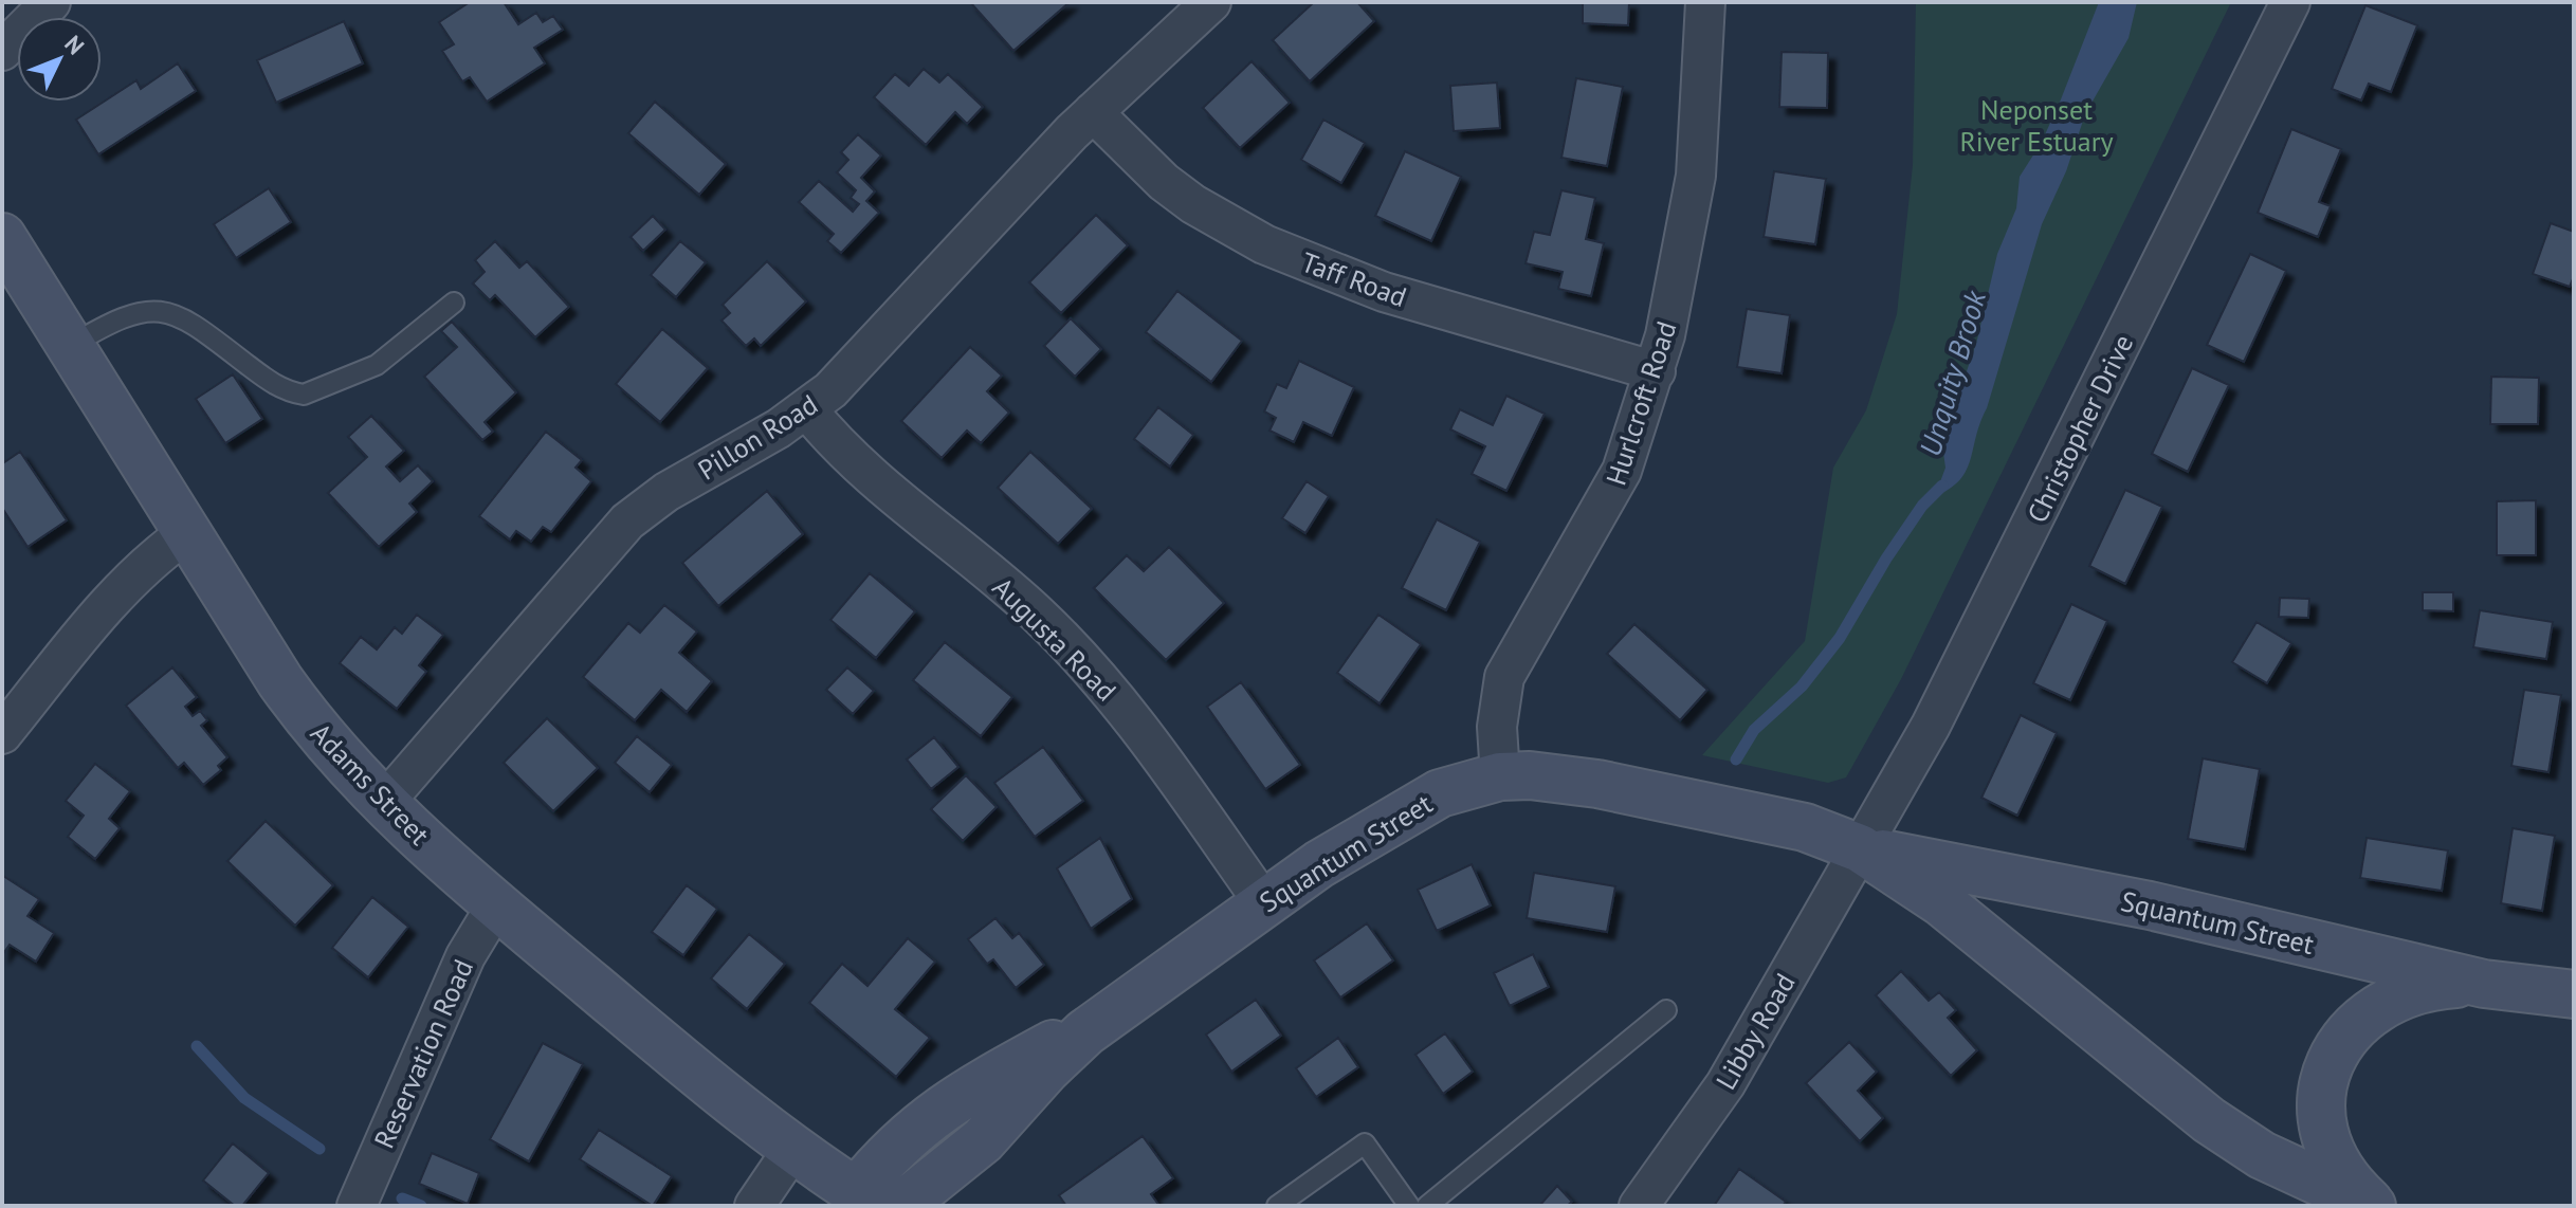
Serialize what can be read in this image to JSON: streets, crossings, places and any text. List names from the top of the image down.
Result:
{
  "streets": {
    "main road": ["Adams Street", "Squantum Street"],
    "street": [
      "Taff Road",
      "Hurlcroft Road",
      "Christopher Drive",
      "Pillon Road",
      "Augusta Road",
      "Libby Road",
      "Reservation Road"
    ]
  },
  "crossings": [
    ["Taff Road", "Hurlcroft Road"],
    ["Taff Road", "Pillon Road"],
    ["Hurlcroft Road", "Squantum Street"],
    ["Christopher Drive", "Squantum Street"],
    ["Christopher Drive", "Libby Road"],
    ["Pillon Road", "Augusta Road"],
    ["Pillon Road", "Adams Street"],
    ["Augusta Road", "Squantum Street"],
    ["Adams Street", "Squantum Street"],
    ["Adams Street", "Reservation Road"],
    ["Squantum Street", "Libby Road"]
  ],
  "water": ["Unquity Brook"],
  "parks": ["Neponset River Estuary"],
  "north": "top right"
}
